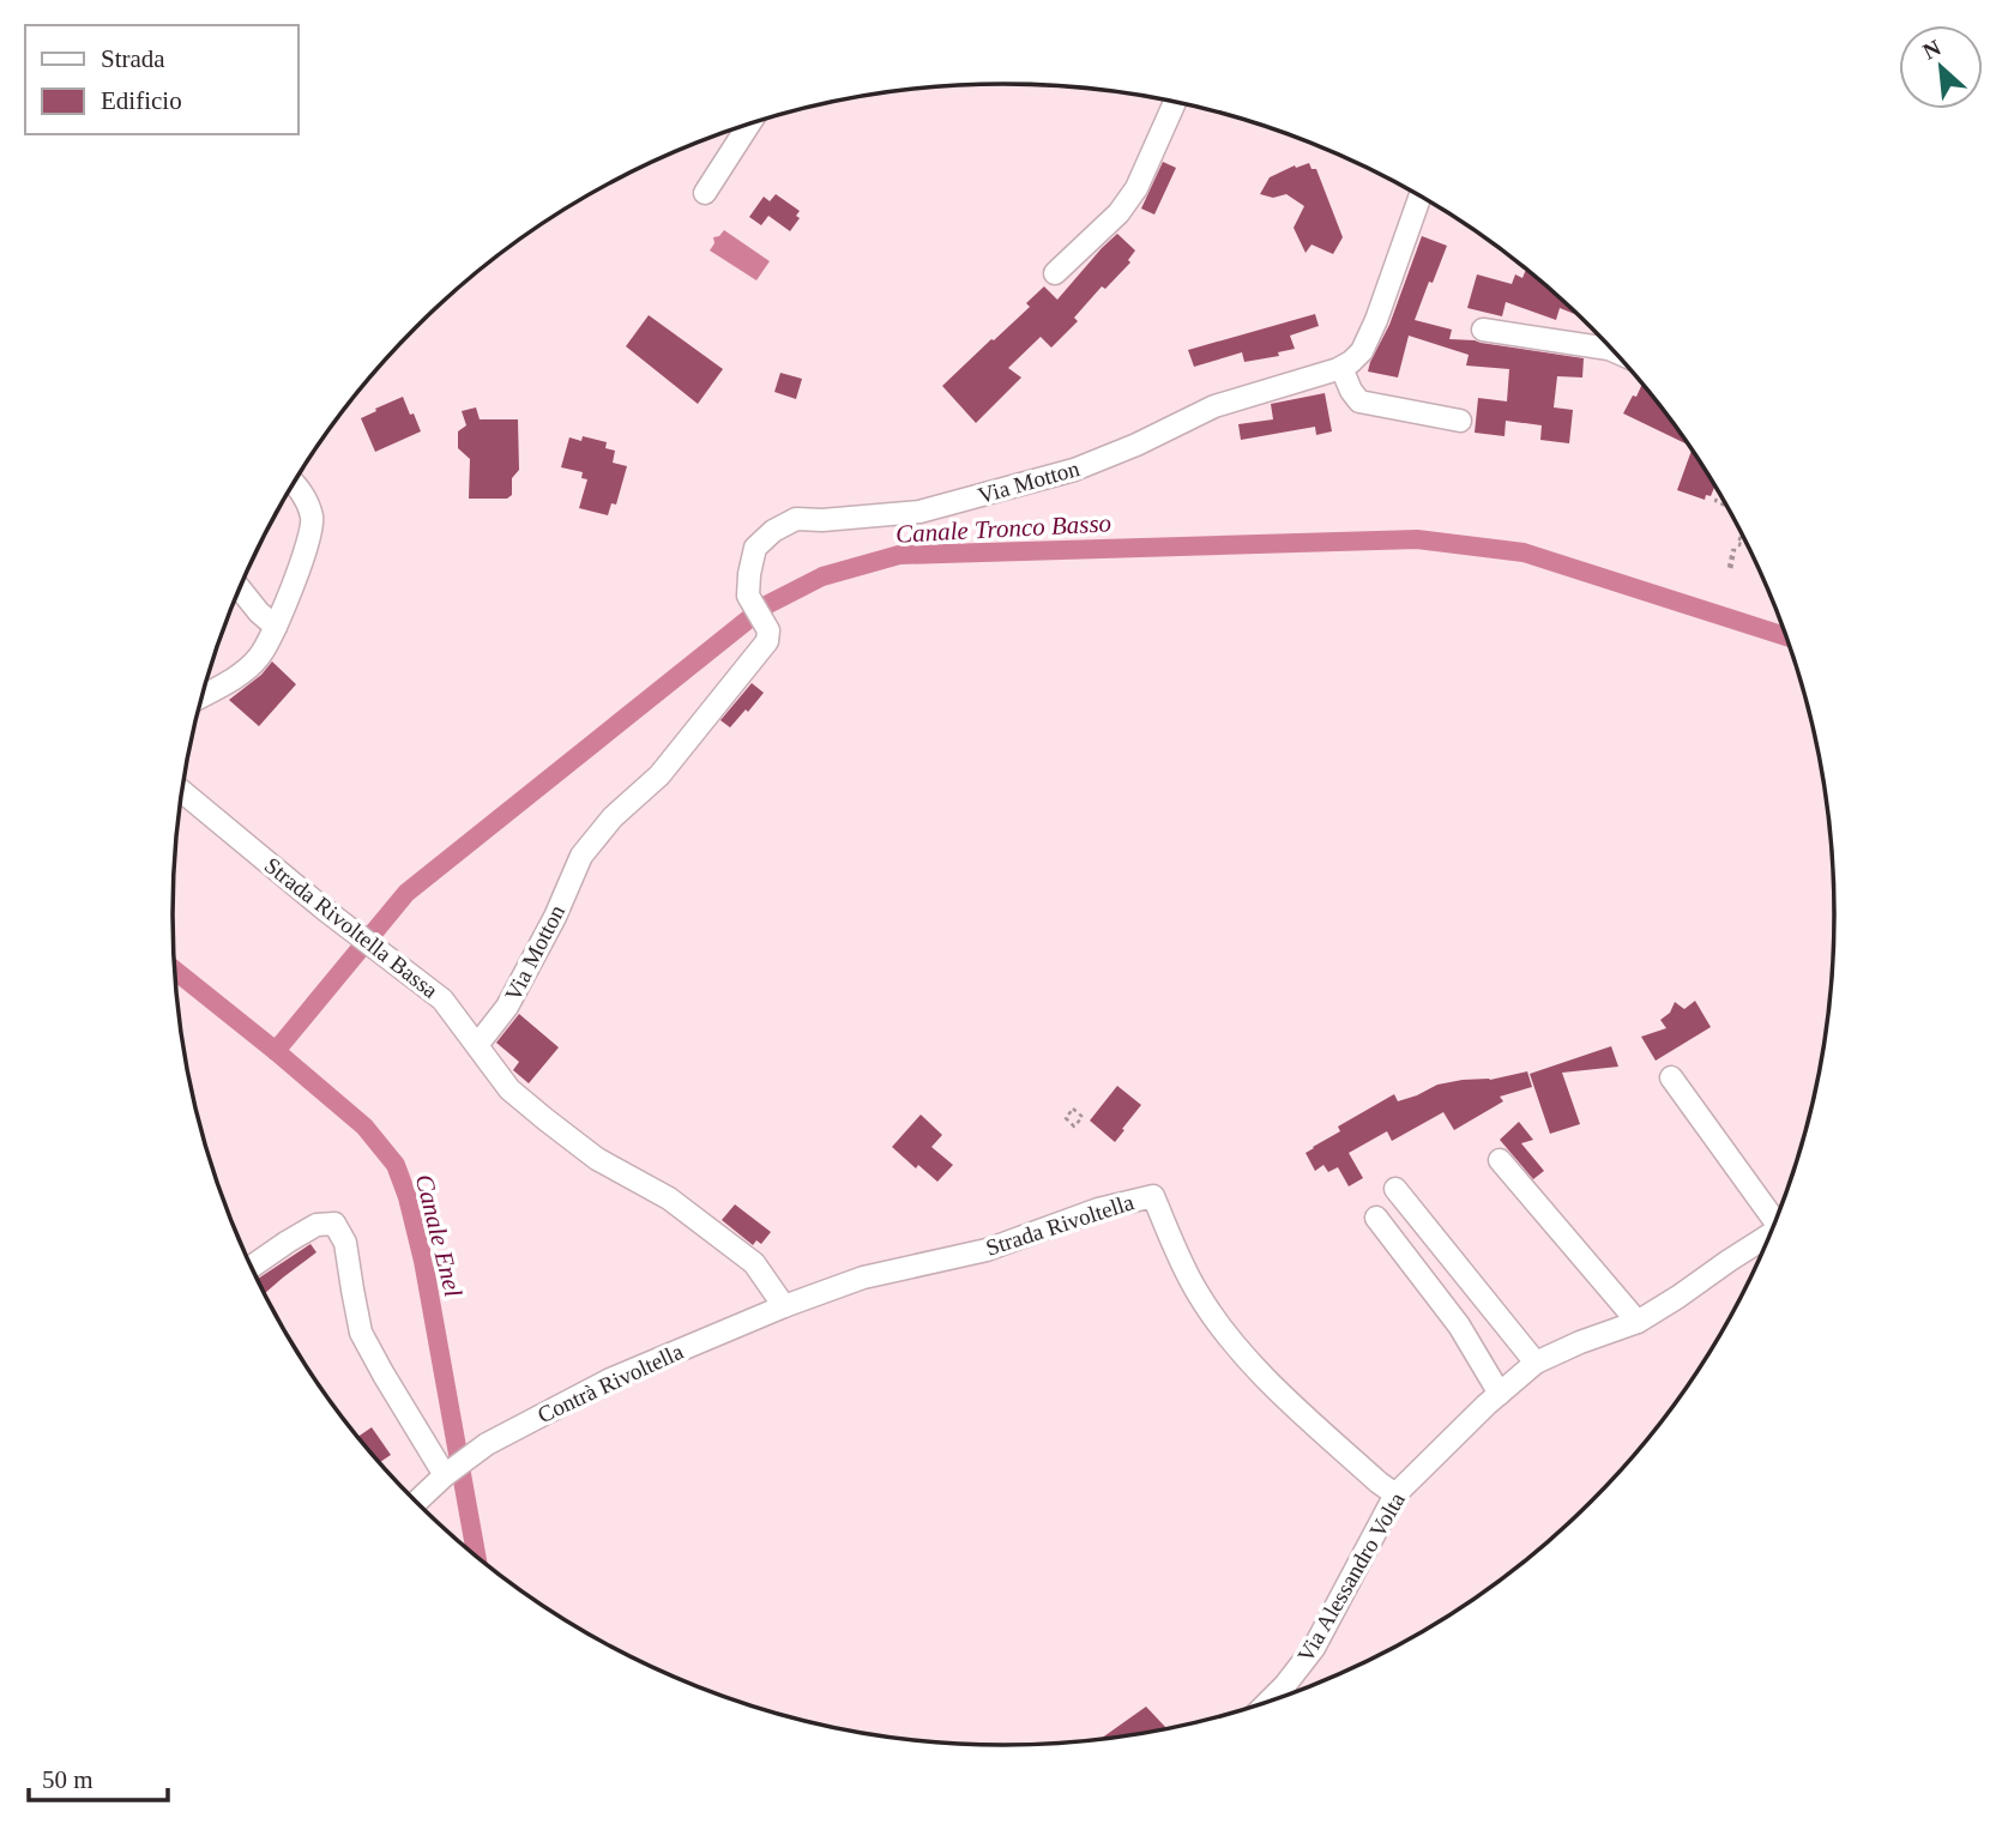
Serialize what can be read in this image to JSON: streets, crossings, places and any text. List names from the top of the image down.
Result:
{
  "streets": {
    "street": [
      "Via Motton",
      "Strada Rivoltella Bassa",
      "Strada Rivoltella",
      "Contrà Rivoltella",
      "Via Alessandro Volta"
    ]
  },
  "crossings": [
    ["Via Motton", "Strada Rivoltella Bassa"],
    ["Strada Rivoltella Bassa", "Strada Rivoltella"],
    ["Strada Rivoltella Bassa", "Contrà Rivoltella"],
    ["Strada Rivoltella", "Contrà Rivoltella"],
    ["Strada Rivoltella", "Via Alessandro Volta"]
  ],
  "water": ["Canale Tronco Basso", "Canale Enel"],
  "legend": ["Strada", "Edificio"],
  "scale_bar": "50 m",
  "north": "top left"
}
